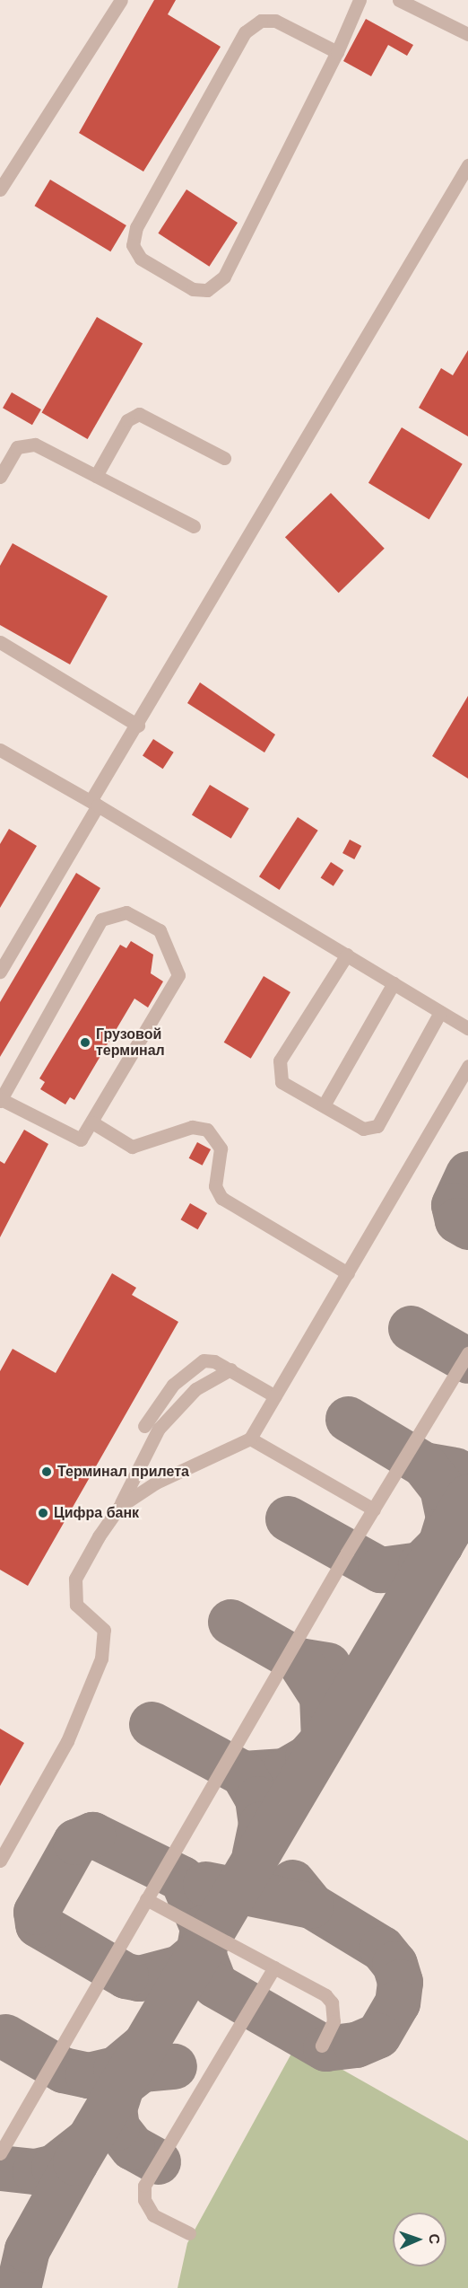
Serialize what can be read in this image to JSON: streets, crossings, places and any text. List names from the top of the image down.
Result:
{
  "places": ["Грузовой терминал", "Терминал прилета", "Цифра банк"],
  "north": "right"
}
